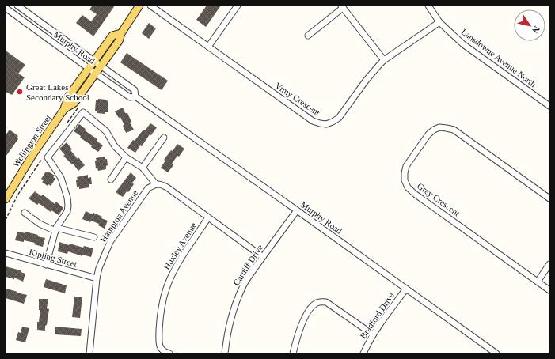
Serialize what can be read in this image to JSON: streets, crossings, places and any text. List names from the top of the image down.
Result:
{
  "streets": {
    "main road": ["Wellington Street"],
    "street": [
      "Murphy Road",
      "Lansdowne Avenue North",
      "Vimy Crescent",
      "Grey Crescent",
      "Hampton Avenue",
      "Huxley Avenue",
      "Kipling Street",
      "Cardiff Drive",
      "Bradford Drive"
    ]
  },
  "crossings": [
    ["Murphy Road", "Wellington Street"],
    ["Murphy Road", "Cardiff Drive"],
    ["Murphy Road", "Bradford Drive"],
    ["Lansdowne Avenue North", "Vimy Crescent"],
    ["Hampton Avenue", "Kipling Street"]
  ],
  "places": ["Great Lakes Secondary School"],
  "north": "bottom right"
}
